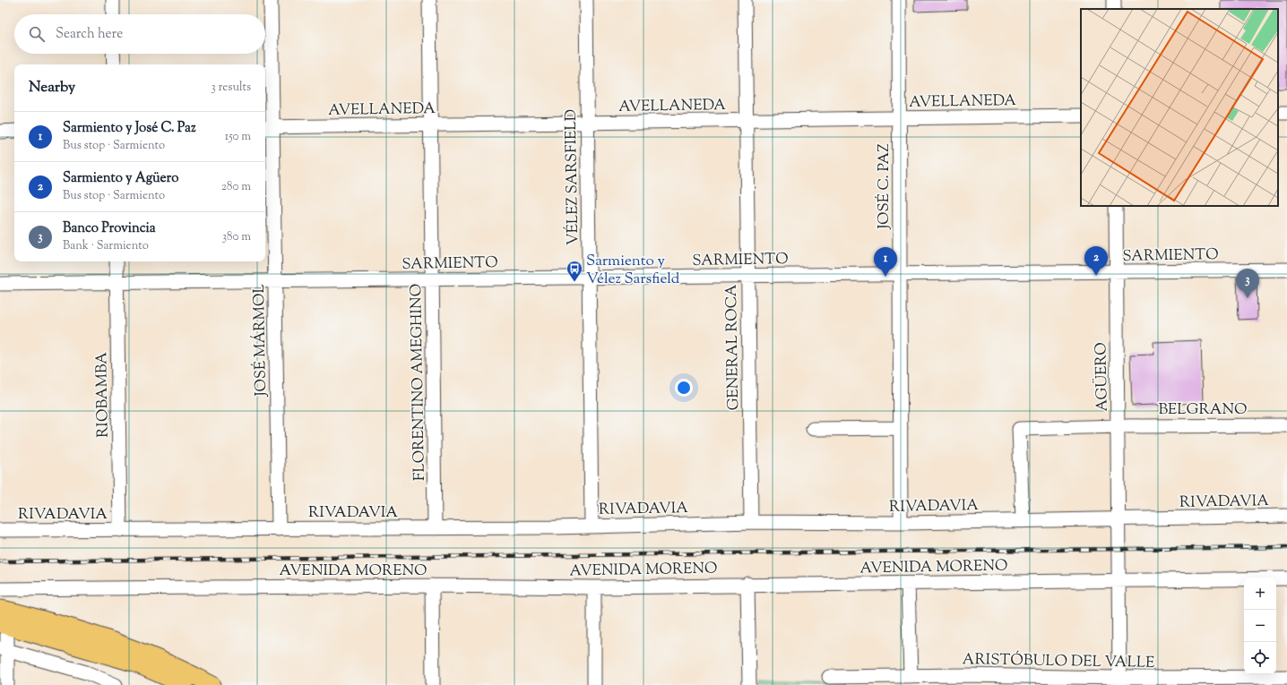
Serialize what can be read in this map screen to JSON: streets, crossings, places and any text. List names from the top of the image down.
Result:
{
  "streets": {
    "street": [
      "AVELLANEDA",
      "VÉLEZ SARSFIELD",
      "JOSÉ C. PAZ",
      "SARMIENTO",
      "JOSÉ MÁRMOL",
      "GENERAL ROCA",
      "AGÜERO",
      "FLORENTINO AMEGHINO",
      "RIOBAMBA",
      "BELGRANO",
      "RIVADAVIA",
      "AVENIDA MORENO",
      "ARISTÓBULO DEL VALLE"
    ]
  },
  "crossings": [
    ["AVELLANEDA", "VÉLEZ SARSFIELD"],
    ["AVELLANEDA", "JOSÉ C. PAZ"],
    ["AVELLANEDA", "JOSÉ MÁRMOL"],
    ["AVELLANEDA", "GENERAL ROCA"],
    ["AVELLANEDA", "FLORENTINO AMEGHINO"],
    ["VÉLEZ SARSFIELD", "SARMIENTO"],
    ["VÉLEZ SARSFIELD", "RIVADAVIA"],
    ["JOSÉ C. PAZ", "SARMIENTO"],
    ["JOSÉ C. PAZ", "RIVADAVIA"],
    ["SARMIENTO", "JOSÉ MÁRMOL"],
    ["SARMIENTO", "GENERAL ROCA"],
    ["SARMIENTO", "AGÜERO"],
    ["SARMIENTO", "FLORENTINO AMEGHINO"],
    ["SARMIENTO", "RIOBAMBA"],
    ["JOSÉ MÁRMOL", "RIVADAVIA"],
    ["GENERAL ROCA", "RIVADAVIA"],
    ["AGÜERO", "BELGRANO"],
    ["AGÜERO", "RIVADAVIA"],
    ["AGÜERO", "AVENIDA MORENO"],
    ["AGÜERO", "ARISTÓBULO DEL VALLE"],
    ["FLORENTINO AMEGHINO", "RIVADAVIA"],
    ["RIOBAMBA", "RIVADAVIA"],
    ["BELGRANO", "RIVADAVIA"]
  ],
  "places": {
    "bus stop": ["Sarmiento y Vélez Sarsfield"]
  },
  "page": {
    "search": "Search here",
    "heading": ["Nearby", "3 results"],
    "list": [
      {
        "mark": "1",
        "name": "Sarmiento y José C. Paz",
        "note": "Bus stop · Sarmiento",
        "value": "150 m"
      },
      {
        "mark": "2",
        "name": "Sarmiento y Agüero",
        "note": "Bus stop · Sarmiento",
        "value": "280 m"
      },
      {
        "mark": "3",
        "name": "Banco Provincia",
        "note": "Bank · Sarmiento",
        "value": "380 m"
      }
    ],
    "pins": ["2", "1", "3"],
    "map_buttons": ["+", "−"]
  }
}
